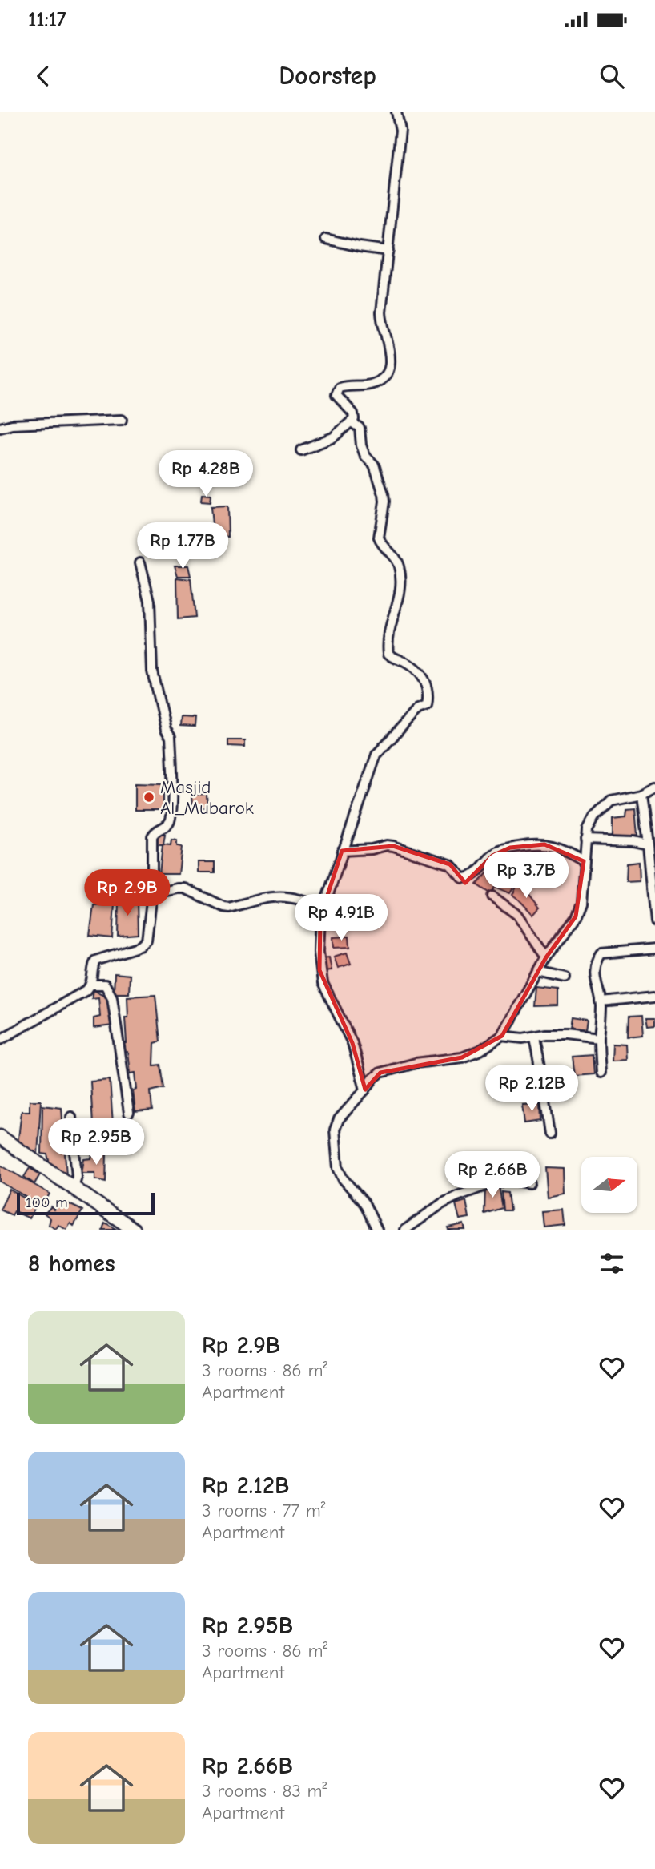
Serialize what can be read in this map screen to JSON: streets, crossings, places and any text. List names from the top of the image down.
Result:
{
  "places": ["Masjid Al_Mubarok"],
  "scale_bar": "100 m",
  "north": "right",
  "page": {
    "status": "11:17",
    "header": "Doorstep",
    "price": [
      "Rp 4.28B",
      "Rp 1.77B",
      "Rp 3.7B",
      "Rp 2.9B",
      "Rp 4.91B",
      "Rp 2.12B",
      "Rp 2.95B",
      "Rp 2.66B"
    ],
    "scale": "100 m",
    "heading": "8 homes",
    "list": [
      {
        "name": "Rp 2.9B",
        "note": "3 rooms · 86 m² · Apartment"
      },
      {
        "name": "Rp 2.12B",
        "note": "3 rooms · 77 m² · Apartment"
      },
      {
        "name": "Rp 2.95B",
        "note": "3 rooms · 86 m² · Apartment"
      },
      {
        "name": "Rp 2.66B",
        "note": "3 rooms · 83 m² · Apartment"
      }
    ]
  }
}
